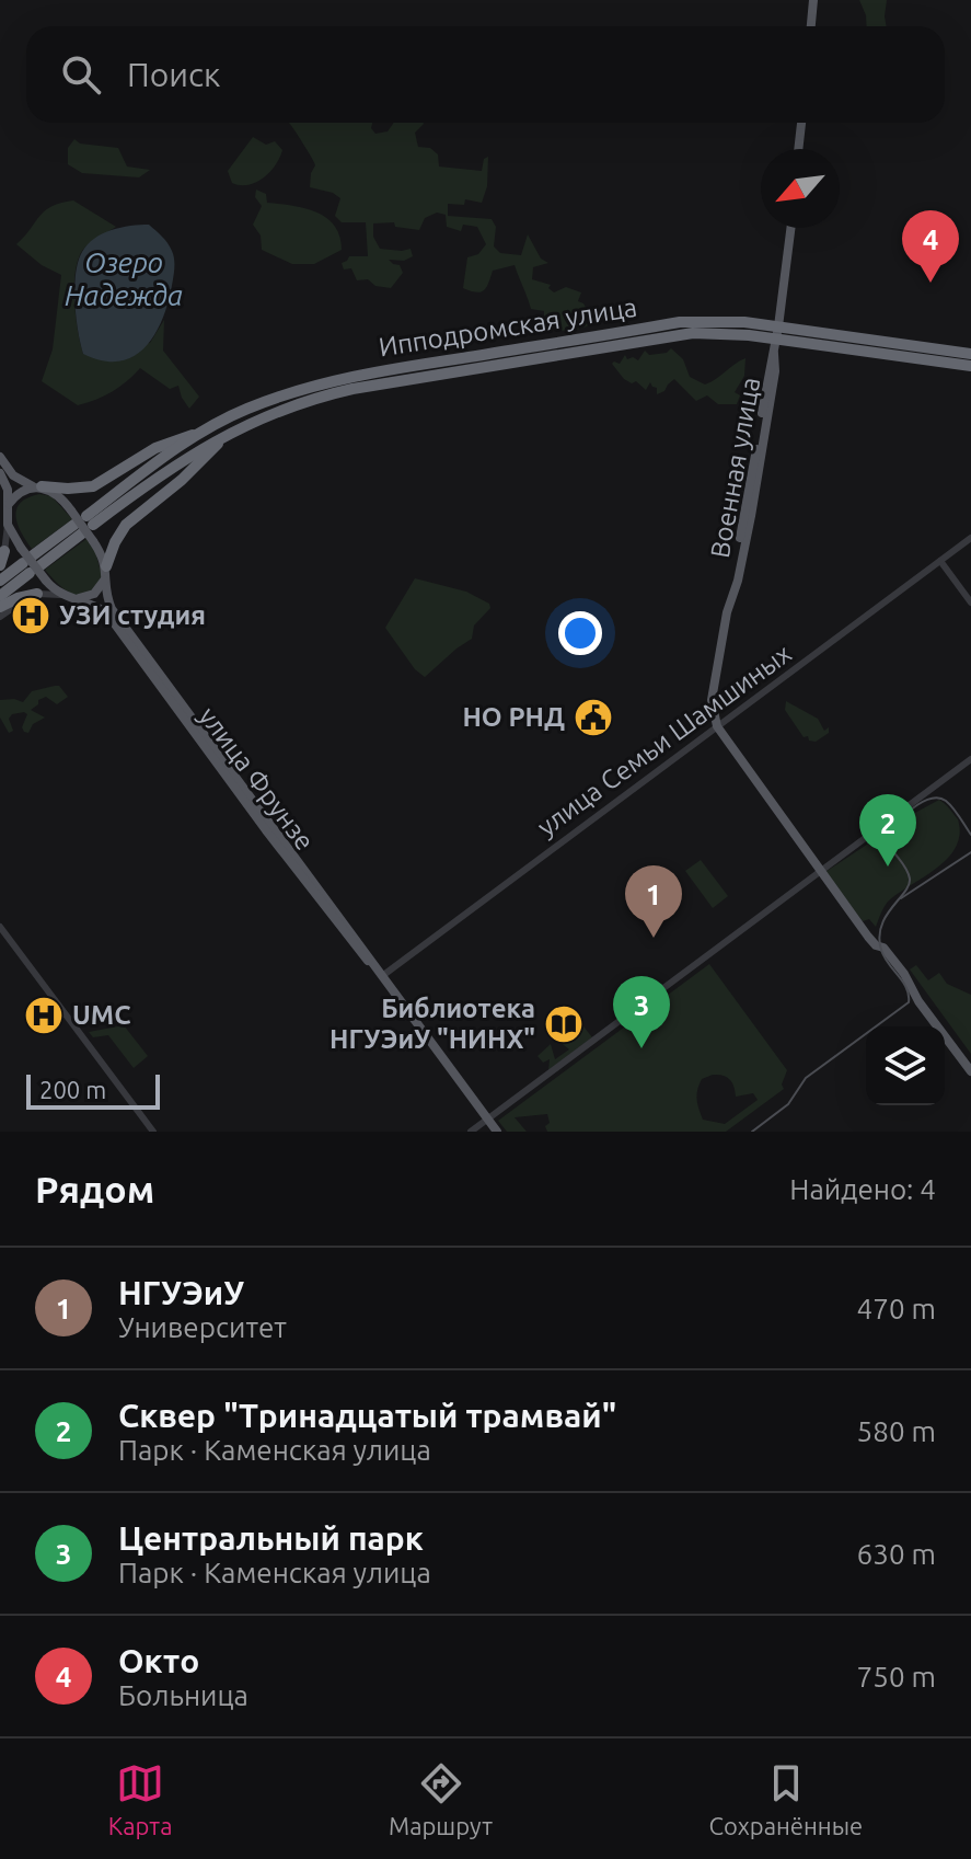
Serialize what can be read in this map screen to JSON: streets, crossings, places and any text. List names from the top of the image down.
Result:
{
  "streets": {
    "highway": ["Ипподромская улица"],
    "main road": ["Военная улица", "улица Фрунзе"],
    "street": ["улица Семьи Шамшиных"]
  },
  "crossings": [
    ["Ипподромская улица", "Военная улица"],
    ["Военная улица", "улица Семьи Шамшиных"],
    ["улица Семьи Шамшиных", "улица Фрунзе"]
  ],
  "water": ["Озеро Надежда"],
  "places": {
    "hospital": ["УЗИ студия", "UMC"],
    "public building": ["НО РНД"],
    "library": ["Библиотека НГУЭиУ \"НИНХ\""]
  },
  "scale_bar": "200 m",
  "north": "bottom left",
  "page": {
    "search": "Поиск",
    "pins": [
      "4",
      "2",
      "1",
      "3"
    ],
    "scale": "200 m",
    "heading": ["Рядом", "Найдено: 4"],
    "list": [
      {
        "mark": "1",
        "name": "НГУЭиУ",
        "note": "Университет",
        "value": "470 m"
      },
      {
        "mark": "2",
        "name": "Сквер \"Тринадцатый трамвай\"",
        "note": "Парк · Каменская улица",
        "value": "580 m"
      },
      {
        "mark": "3",
        "name": "Центральный парк",
        "note": "Парк · Каменская улица",
        "value": "630 m"
      },
      {
        "mark": "4",
        "name": "Окто",
        "note": "Больница",
        "value": "750 m"
      }
    ],
    "nav": ["Карта", "Маршрут", "Сохранённые"]
  }
}
